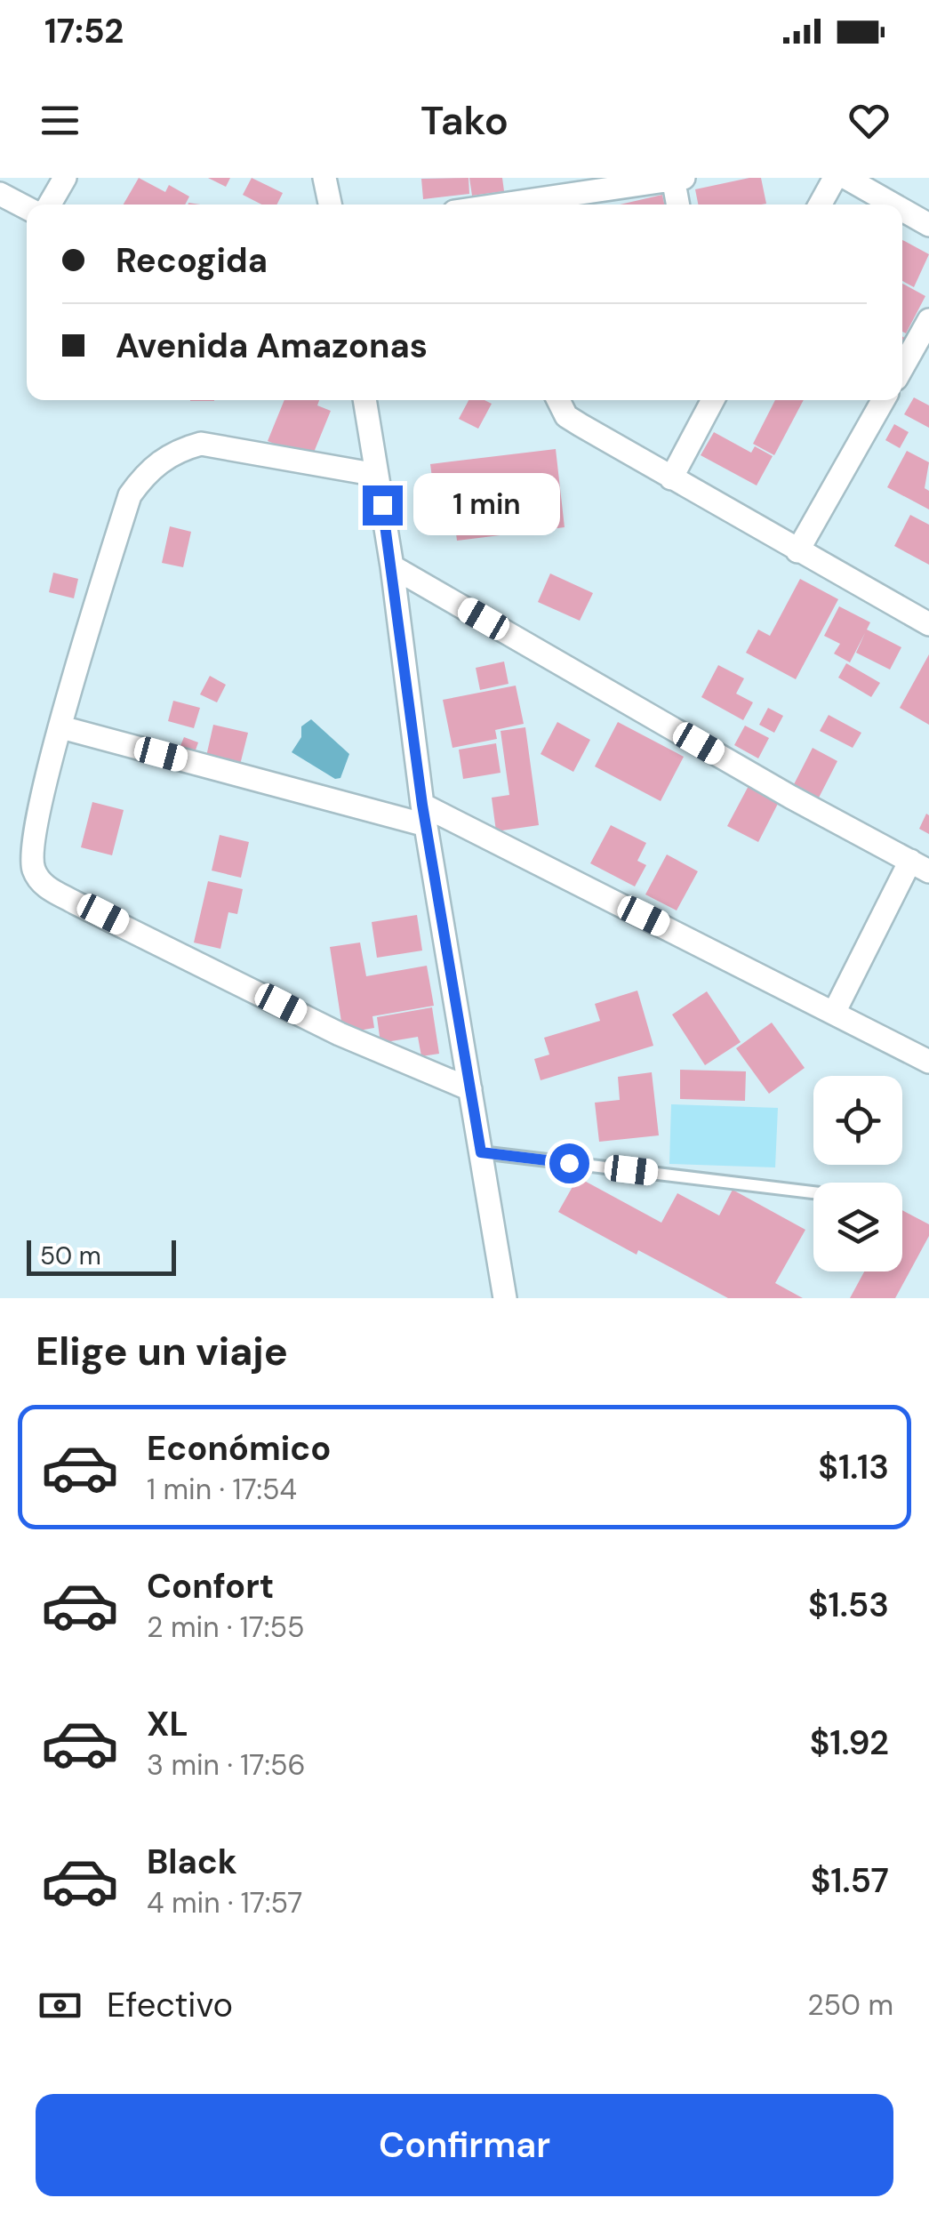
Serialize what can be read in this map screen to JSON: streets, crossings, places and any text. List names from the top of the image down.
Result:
{
  "scale_bar": "50 m",
  "page": {
    "status": "17:52",
    "header": "Tako",
    "banner": ["Recogida", "Avenida Amazonas"],
    "bubble": "1 min",
    "scale": "50 m",
    "heading": "Elige un viaje",
    "list": [
      {
        "name": "Económico",
        "note": "1 min · 17:54",
        "value": "$1.13"
      },
      {
        "name": "Confort",
        "note": "2 min · 17:55",
        "value": "$1.53"
      },
      {
        "name": "XL",
        "note": "3 min · 17:56",
        "value": "$1.92"
      },
      {
        "name": "Black",
        "note": "4 min · 17:57",
        "value": "$1.57"
      }
    ],
    "pay": ["Efectivo", "250 m"],
    "buttons": "Confirmar"
  }
}
